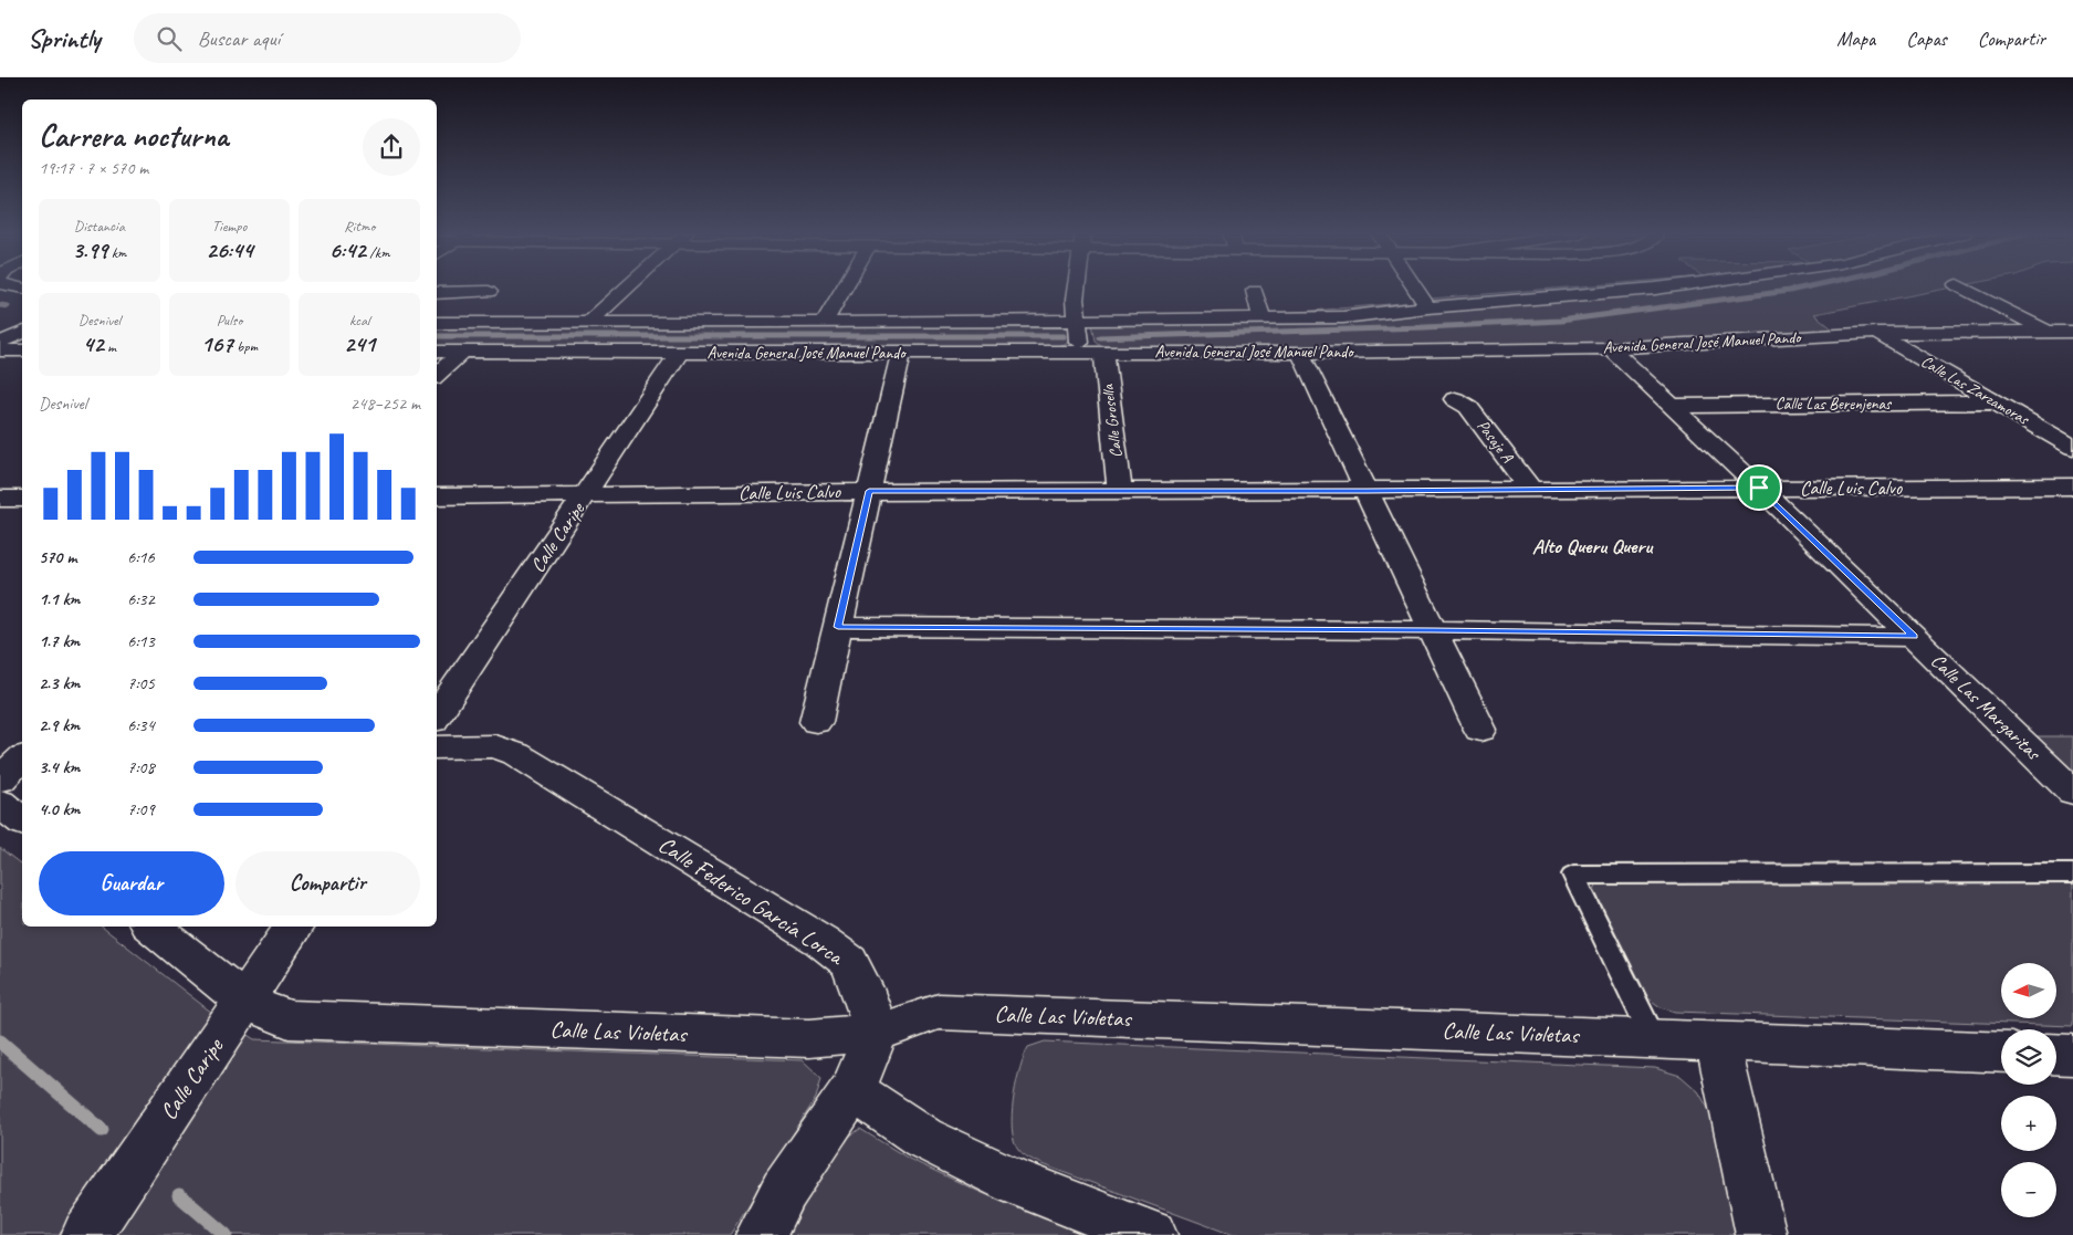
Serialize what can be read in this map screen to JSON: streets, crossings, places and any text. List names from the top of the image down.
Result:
{
  "streets": {
    "street": [
      "Avenida General José Manuel Pando",
      "Calle Las Zarzamoras",
      "Calle Las Berenjenas",
      "Calle Grosella",
      "Pasaje A",
      "Calle Luis Calvo",
      "Calle Caripe",
      "Calle Las Margaritas",
      "Calle Federico García Lorca",
      "Calle Las Violetas"
    ]
  },
  "crossings": [
    ["Avenida General José Manuel Pando", "Calle Las Zarzamoras"],
    ["Avenida General José Manuel Pando", "Calle Grosella"],
    ["Avenida General José Manuel Pando", "Calle Caripe"],
    ["Avenida General José Manuel Pando", "Calle Las Margaritas"],
    ["Calle Las Zarzamoras", "Calle Las Berenjenas"],
    ["Calle Las Berenjenas", "Calle Las Margaritas"],
    ["Calle Grosella", "Calle Luis Calvo"],
    ["Pasaje A", "Calle Luis Calvo"],
    ["Calle Luis Calvo", "Calle Caripe"],
    ["Calle Luis Calvo", "Calle Las Margaritas"],
    ["Calle Caripe", "Calle Las Violetas"],
    ["Calle Federico García Lorca", "Calle Las Violetas"]
  ],
  "districts": ["Alto Queru Queru"],
  "north": "left",
  "page": {
    "header": "Sprintly",
    "search": "Buscar aquí",
    "nav": ["Mapa", "Capas", "Compartir"],
    "heading": ["Carrera nocturna", "19:17 · 7 × 570 m"],
    "stats": [
      ["Distancia", "3.99 km"],
      ["Tiempo", "26:44"],
      ["Ritmo", "6:42 /km"],
      ["Desnivel", "42 m"],
      ["Pulso", "167 bpm"],
      ["kcal", "241"]
    ],
    "chart": ["Desnivel", "248–252 m"],
    "list": [
      {
        "name": "570 m",
        "note": "6:16"
      },
      {
        "name": "1.1 km",
        "note": "6:32"
      },
      {
        "name": "1.7 km",
        "note": "6:13"
      },
      {
        "name": "2.3 km",
        "note": "7:05"
      },
      {
        "name": "2.9 km",
        "note": "6:34"
      },
      {
        "name": "3.4 km",
        "note": "7:08"
      },
      {
        "name": "4.0 km",
        "note": "7:09"
      }
    ],
    "buttons": ["Guardar", "Compartir"],
    "map_buttons": ["+", "−"]
  }
}
